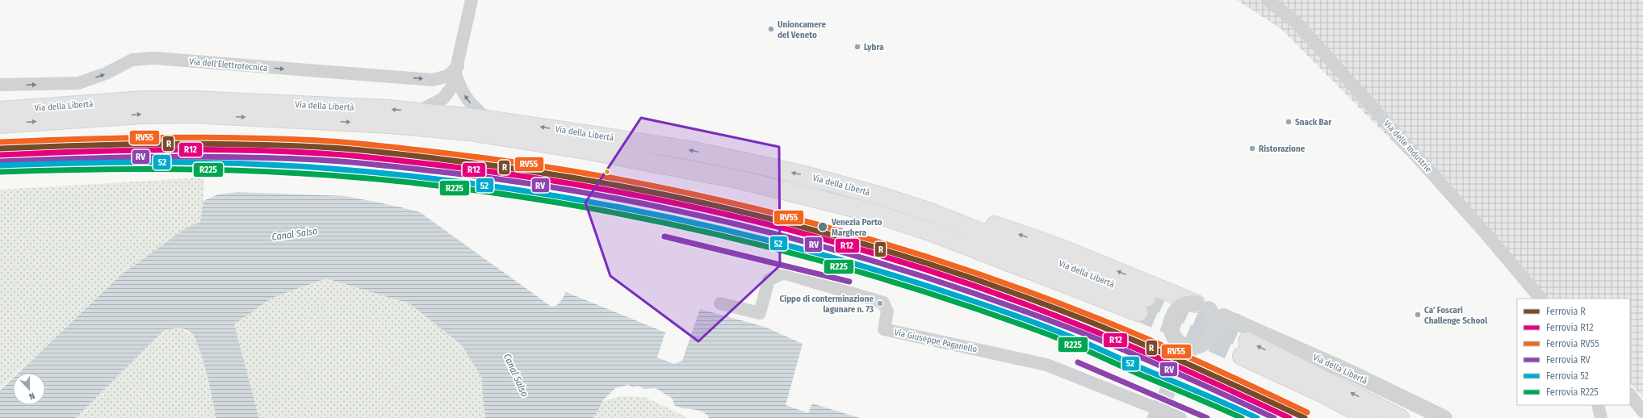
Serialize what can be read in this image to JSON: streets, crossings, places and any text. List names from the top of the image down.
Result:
{
  "streets": {
    "highway": ["Via della Libertà"],
    "street": ["Via dell'Elettrotecnica", "Via delle Industrie", "Via Giuseppe Paganello"]
  },
  "one_way": ["Via dell'Elettrotecnica"],
  "water": ["Canal Salso"],
  "places": [
    "Unioncamere del Veneto",
    "Lybra",
    "Snack Bar",
    "Ristorazione",
    "Venezia Porto Marghera",
    "Cippo di conterminazione lagunare n. 73",
    "Ca' Foscari Challenge School"
  ],
  "lines": [
    "rail line RV55",
    "rail line R",
    "rail line R12",
    "rail line RV",
    "rail line 52",
    "rail line R225"
  ],
  "legend": [
    "Ferrovia R",
    "Ferrovia R12",
    "Ferrovia RV55",
    "Ferrovia RV",
    "Ferrovia 52",
    "Ferrovia R225"
  ],
  "north": "bottom"
}
